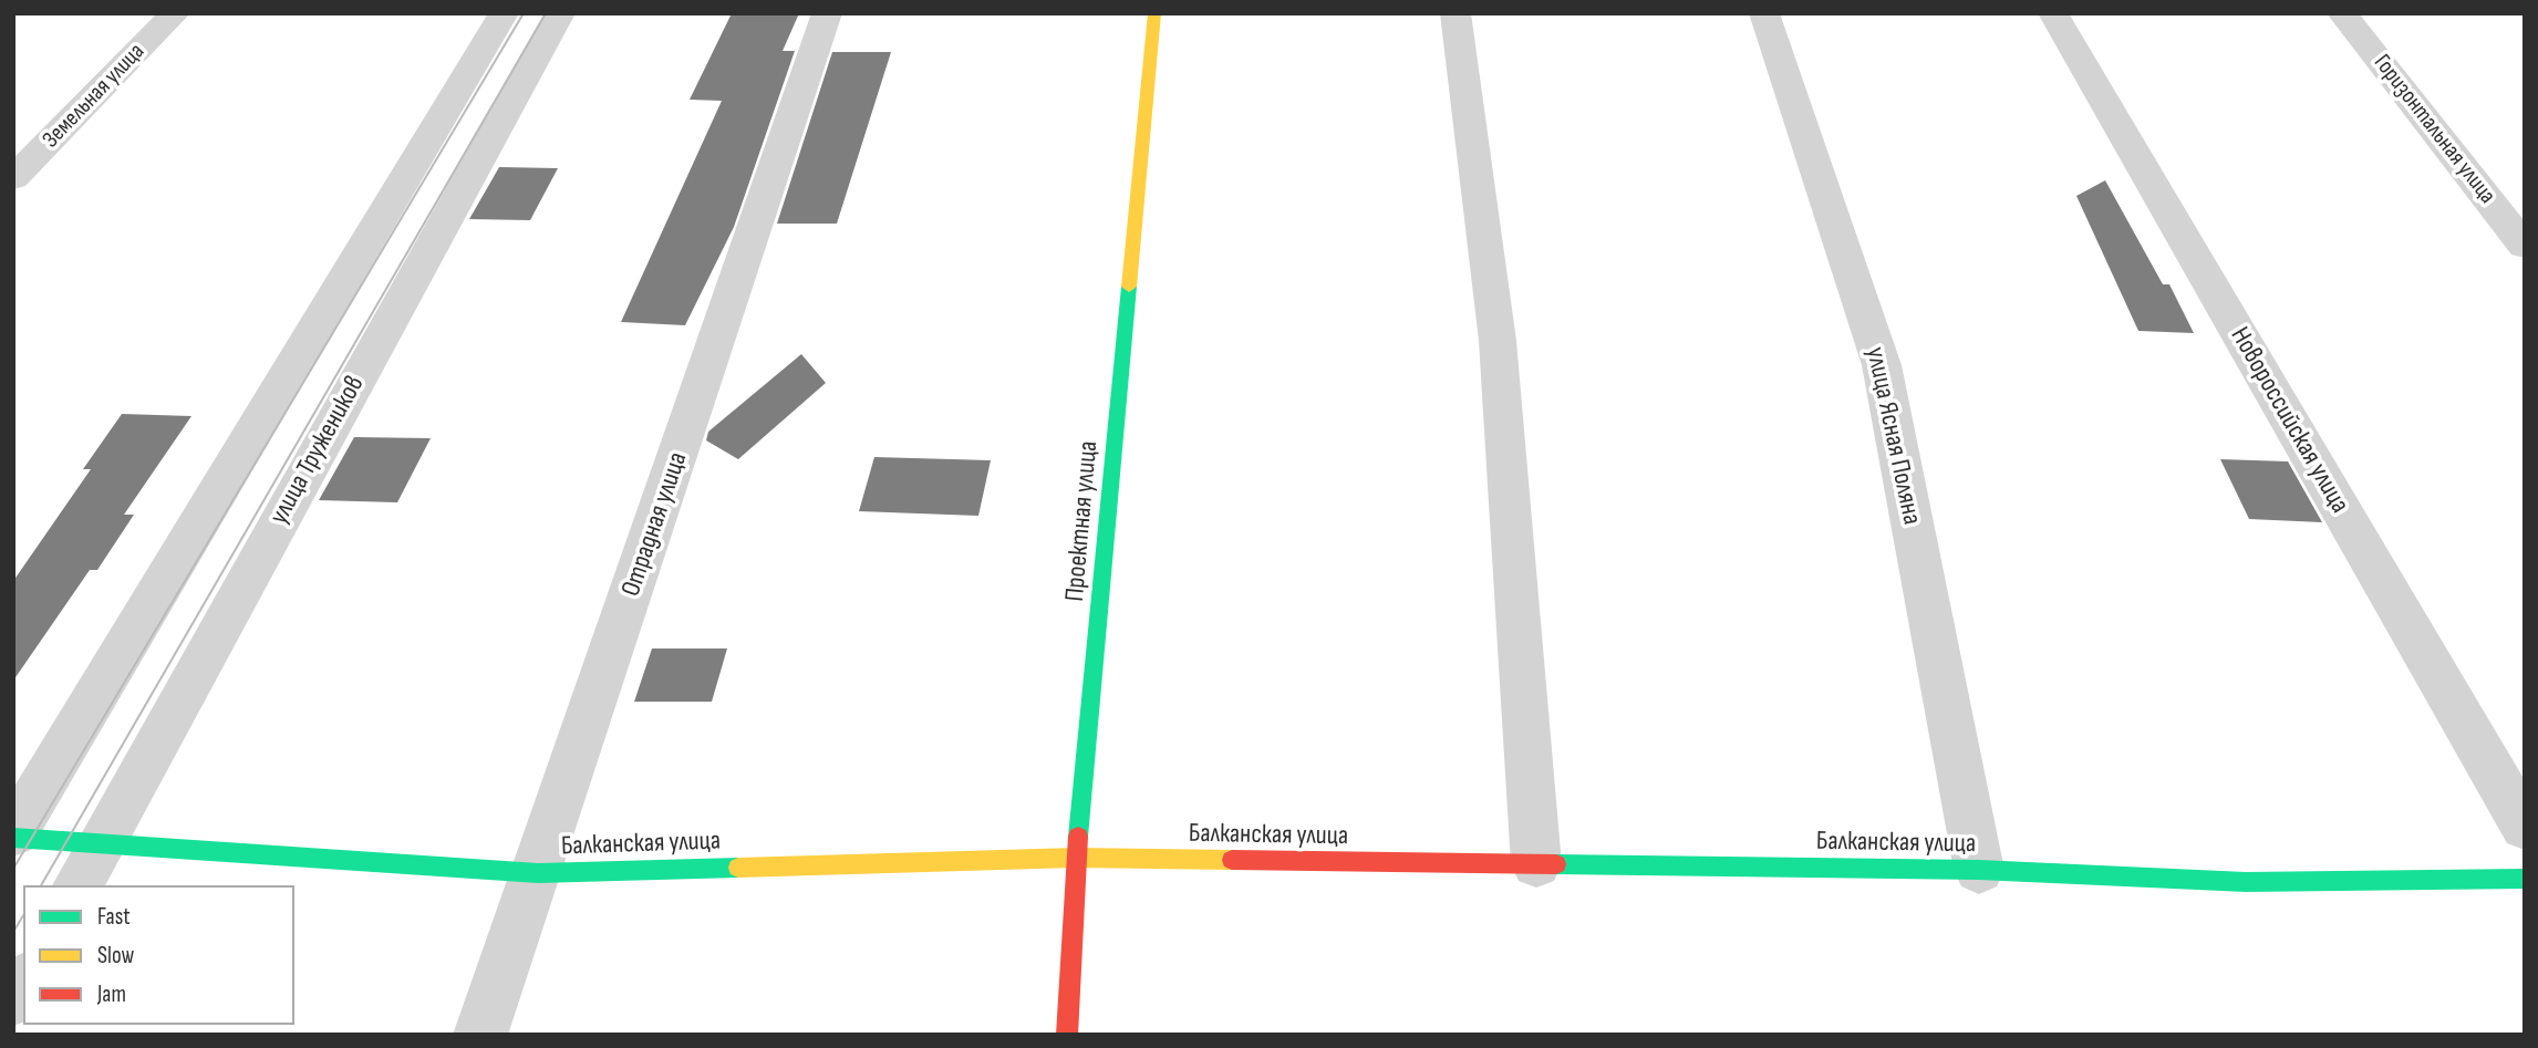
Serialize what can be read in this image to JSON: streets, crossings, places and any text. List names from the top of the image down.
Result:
{
  "streets": {
    "street": [
      "Земельная улица",
      "Горизонтальная улица",
      "Новороссийская улица",
      "улица Ясная Поляна",
      "улица Тружеников",
      "Проектная улица",
      "Отрадная улица",
      "Балканская улица"
    ]
  },
  "crossings": [
    ["улица Ясная Поляна", "Балканская улица"],
    ["улица Тружеников", "Балканская улица"],
    ["Проектная улица", "Балканская улица"],
    ["Отрадная улица", "Балканская улица"]
  ],
  "legend": ["Fast", "Slow", "Jam"]
}
